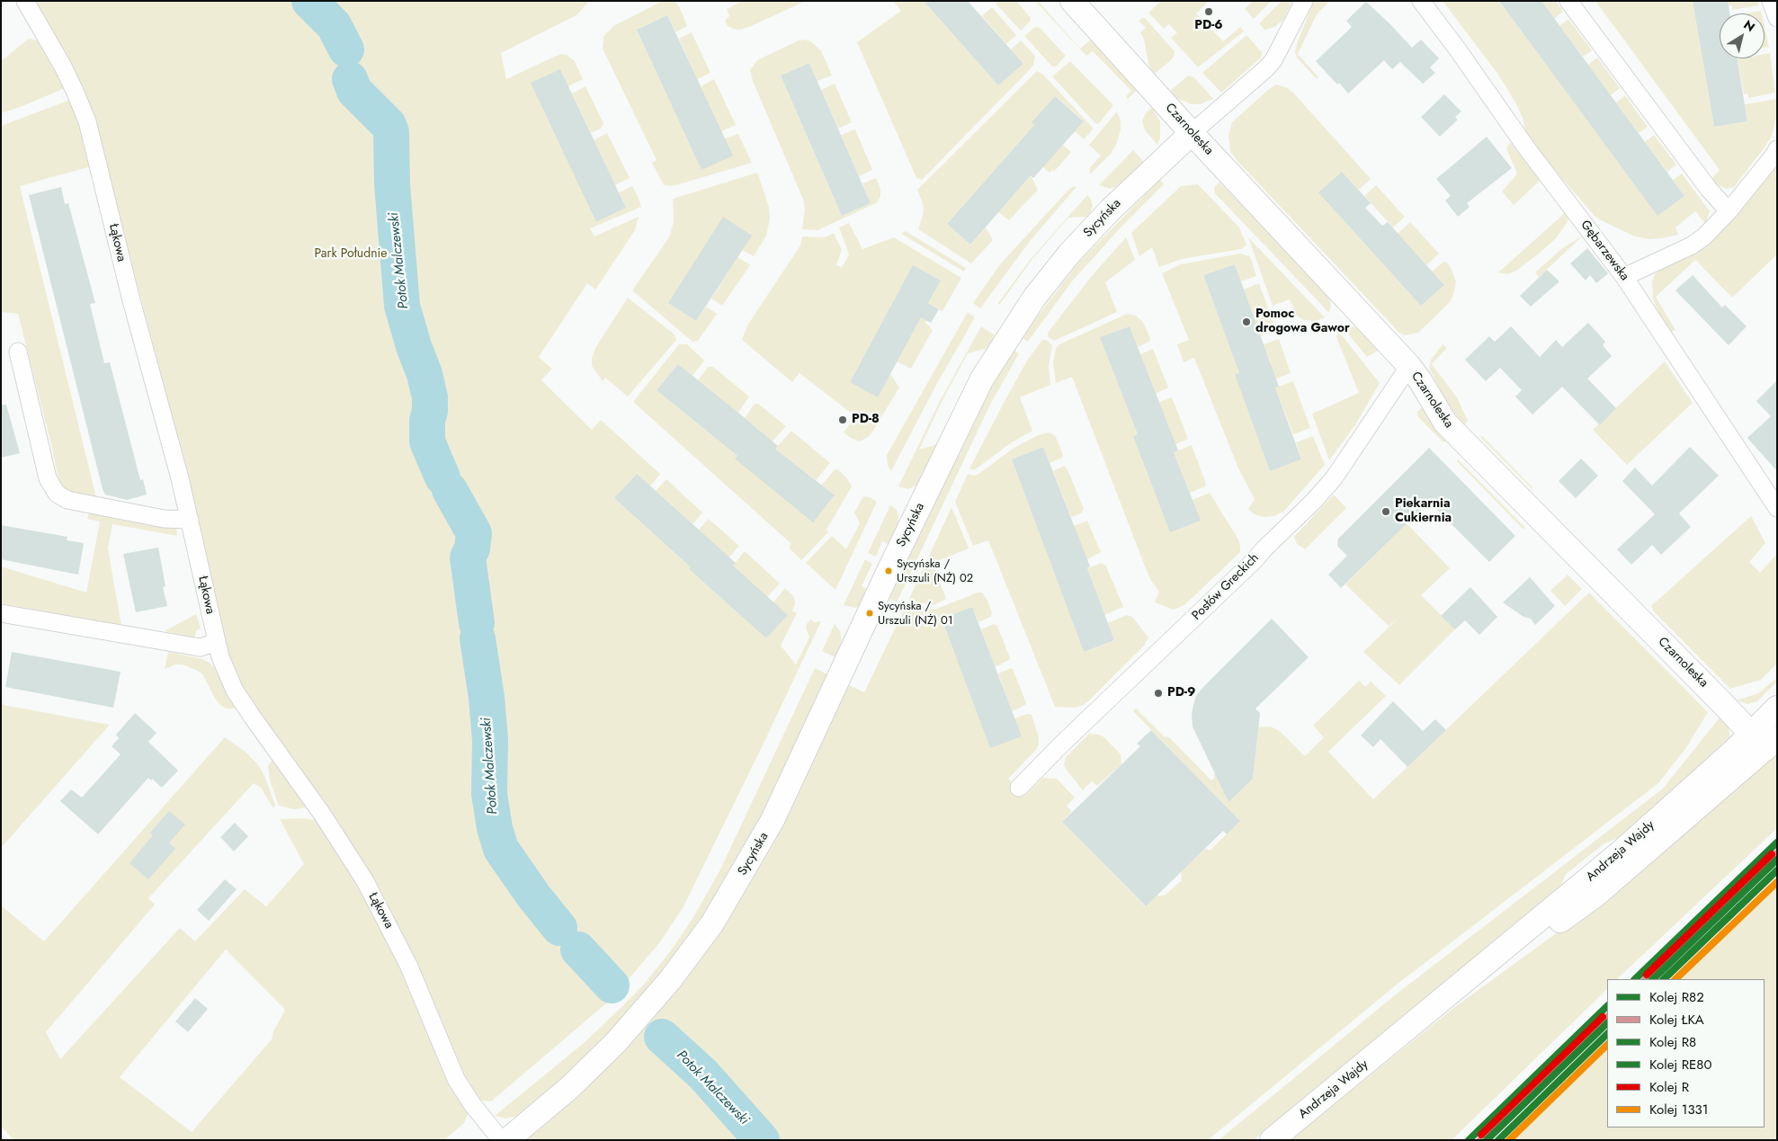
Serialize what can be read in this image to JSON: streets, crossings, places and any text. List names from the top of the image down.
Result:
{
  "streets": {
    "street": [
      "Czarnoleska",
      "Sycyńska",
      "Łąkowa",
      "Gębarzewska",
      "Posłów Greckich",
      "Andrzeja Wajdy"
    ]
  },
  "crossings": [
    ["Czarnoleska", "Sycyńska"],
    ["Czarnoleska", "Posłów Greckich"],
    ["Czarnoleska", "Andrzeja Wajdy"]
  ],
  "water": ["Potok Malczewski"],
  "parks": ["Park Południe"],
  "places": [
    "PD-6",
    "Pomoc drogowa Gawor",
    "PD-8",
    "Piekarnia Cukiernia",
    "Sycyńska / Urszuli (NŻ) 02",
    "Sycyńska / Urszuli (NŻ) 01",
    "PD-9"
  ],
  "lines": [
    "rail line R82",
    "rail line ŁKA",
    "rail line R",
    "rail line R8",
    "rail line RE80",
    "rail line 1331"
  ],
  "legend": [
    "Kolej R82",
    "Kolej ŁKA",
    "Kolej R8",
    "Kolej RE80",
    "Kolej R",
    "Kolej 1331"
  ],
  "north": "top right"
}
